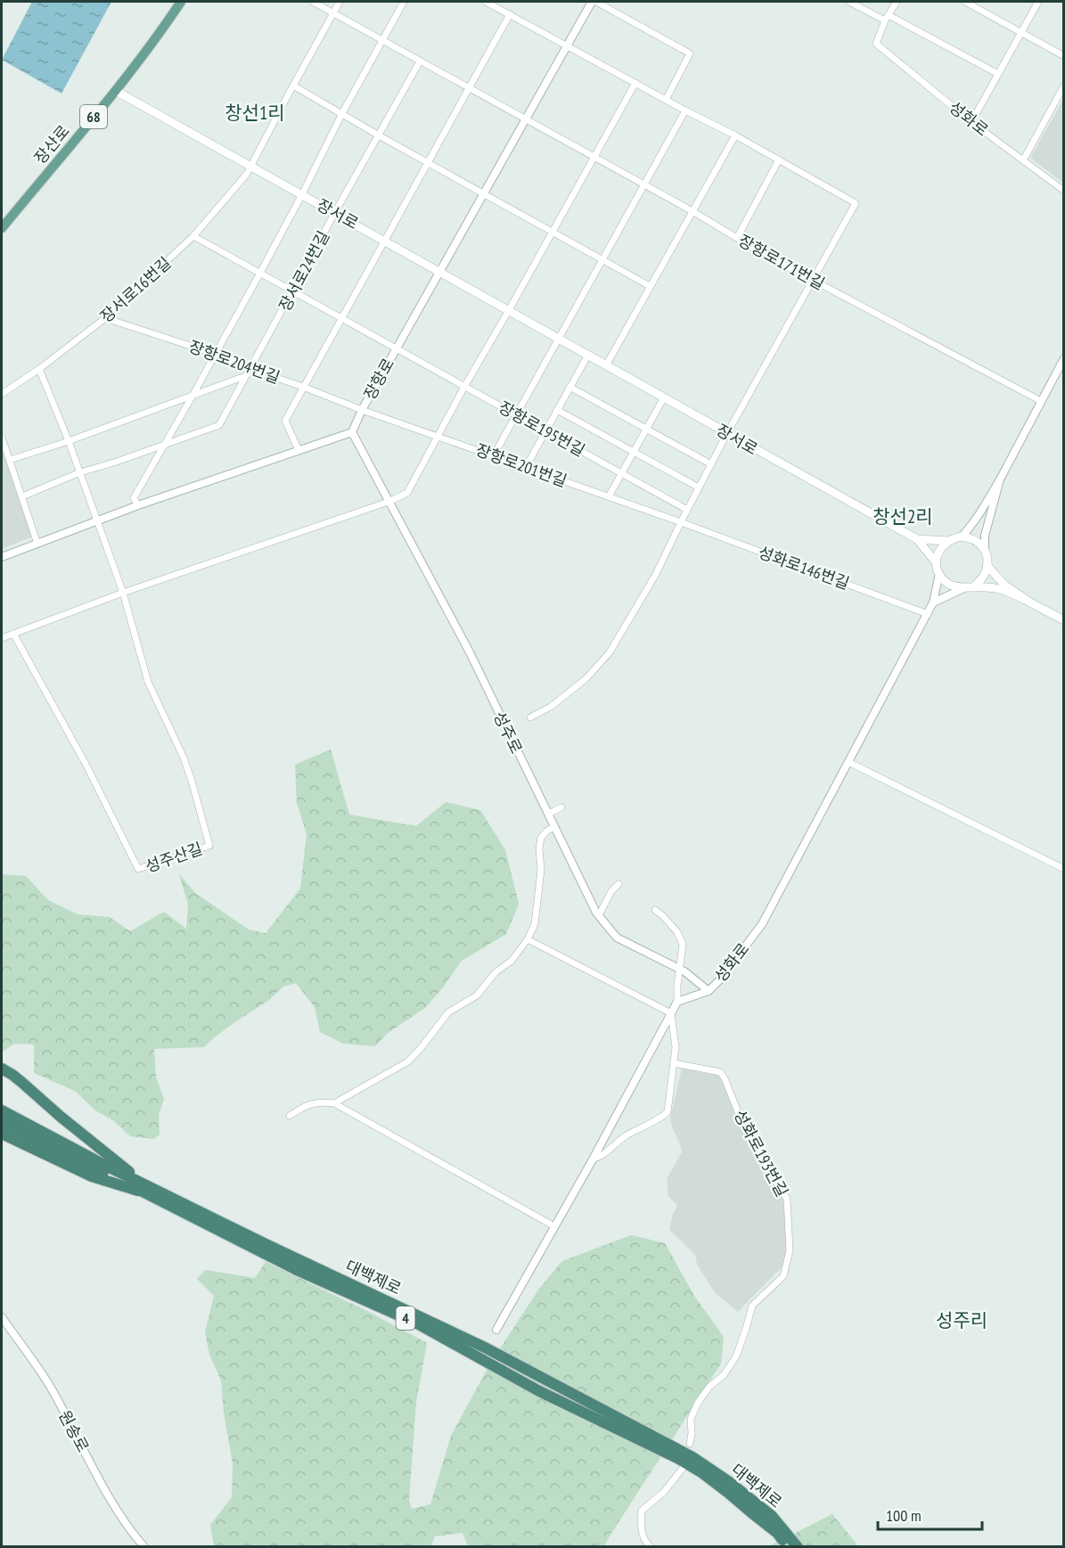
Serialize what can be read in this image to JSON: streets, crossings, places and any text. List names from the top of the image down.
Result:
{
  "streets": {
    "highway": ["대백제로", "4"],
    "main road": ["68", "장산로", "장서로"],
    "street": [
      "성화로",
      "장항로171번길",
      "장서로24번길",
      "장서로16번길",
      "장항로204번길",
      "장항로",
      "장항로195번길",
      "장항로201번길",
      "성화로146번길",
      "성주로",
      "성주산길",
      "성화로193번길",
      "원송로"
    ]
  },
  "crossings": [
    ["성화로", "성화로146번길"],
    ["성화로", "성주로"],
    ["장산로", "장서로"],
    ["장서로", "장서로24번길"],
    ["장서로", "장서로16번길"],
    ["장서로", "장항로"],
    ["장항로171번길", "장서로24번길"],
    ["장항로171번길", "장서로16번길"],
    ["장항로171번길", "장항로"],
    ["장서로24번길", "장항로204번길"],
    ["장서로24번길", "장항로195번길"],
    ["장서로16번길", "장항로204번길"],
    ["장서로16번길", "장항로195번길"],
    ["장서로16번길", "성주산길"],
    ["장항로204번길", "장항로"],
    ["장항로204번길", "장항로201번길"],
    ["장항로", "장항로195번길"],
    ["장항로", "장항로201번길"],
    ["장항로", "성주로"],
    ["장항로201번길", "성화로146번길"]
  ],
  "districts": ["창선1리", "창선2리", "성주리"],
  "scale_bar": "100 m"
}
